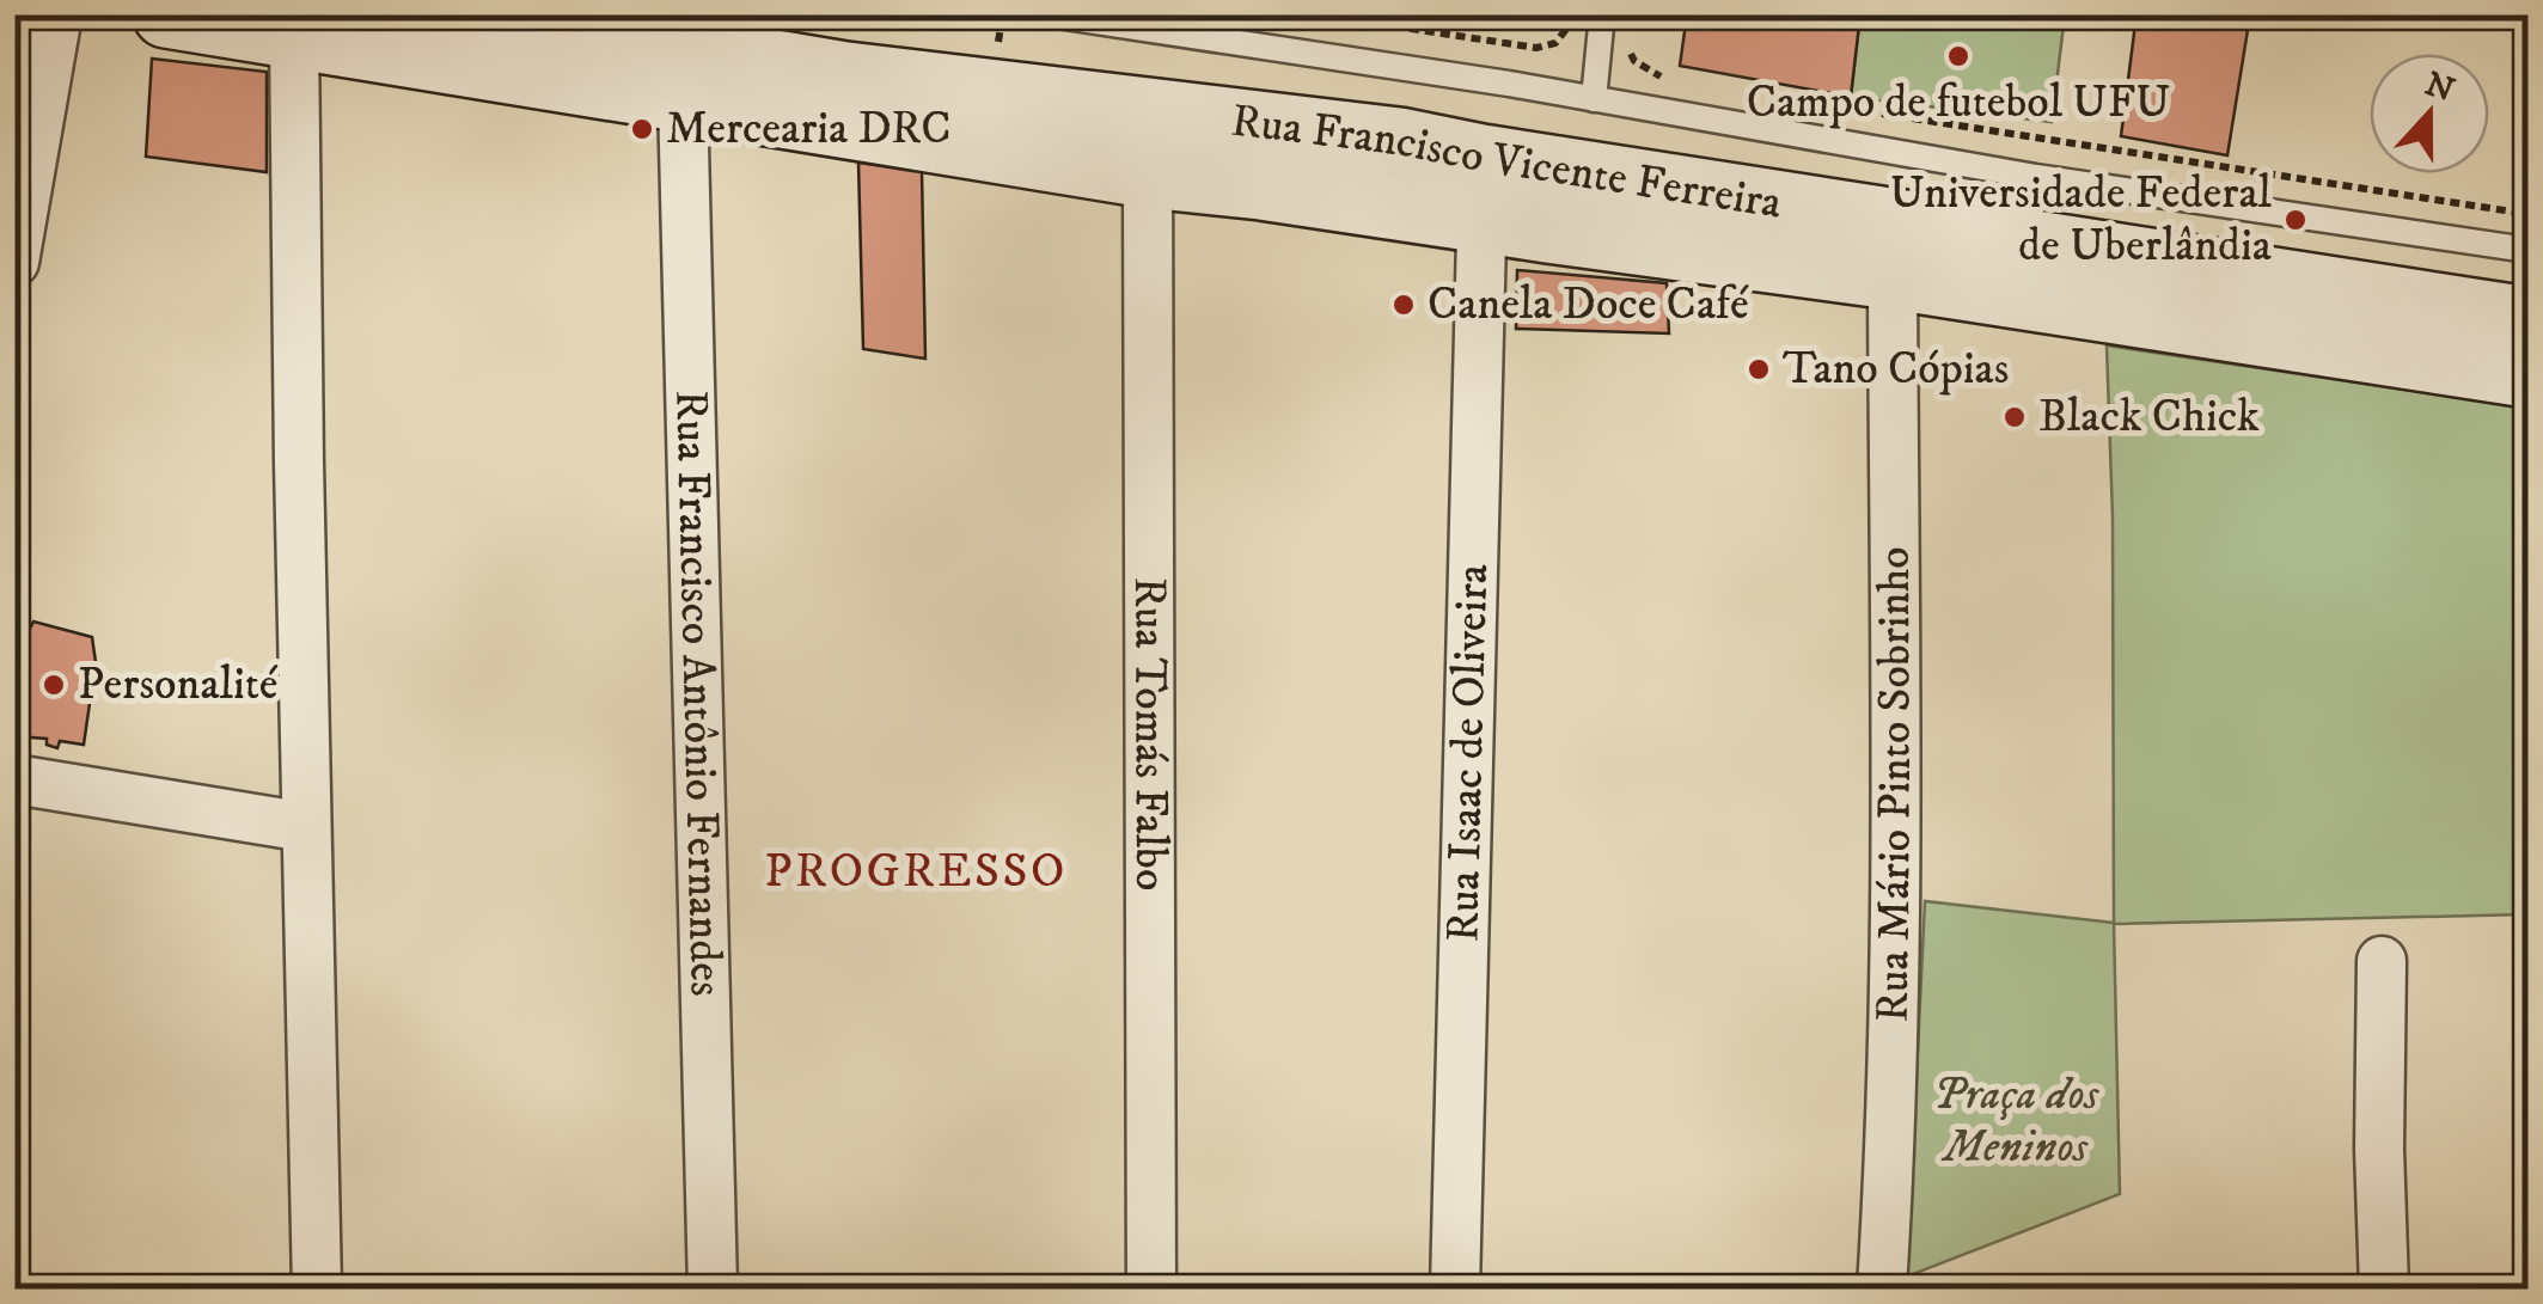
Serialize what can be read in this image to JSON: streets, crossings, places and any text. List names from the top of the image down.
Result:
{
  "streets": {
    "main road": ["Rua Francisco Vicente Ferreira"],
    "street": [
      "Rua Francisco Antônio Fernandes",
      "Rua Tomás Falbo",
      "Rua Isaac de Oliveira",
      "Rua Mário Pinto Sobrinho"
    ]
  },
  "crossings": [
    ["Rua Francisco Vicente Ferreira", "Rua Francisco Antônio Fernandes"],
    ["Rua Francisco Vicente Ferreira", "Rua Tomás Falbo"],
    ["Rua Francisco Vicente Ferreira", "Rua Isaac de Oliveira"]
  ],
  "districts": ["PROGRESSO"],
  "parks": ["Praça dos Meninos"],
  "places": [
    "Campo de futebol UFU",
    "Mercearia DRC",
    "Universidade Federal de Uberlândia",
    "Canela Doce Café",
    "Tano Cópias",
    "Black Chick",
    "Personalité"
  ],
  "north": "top"
}
